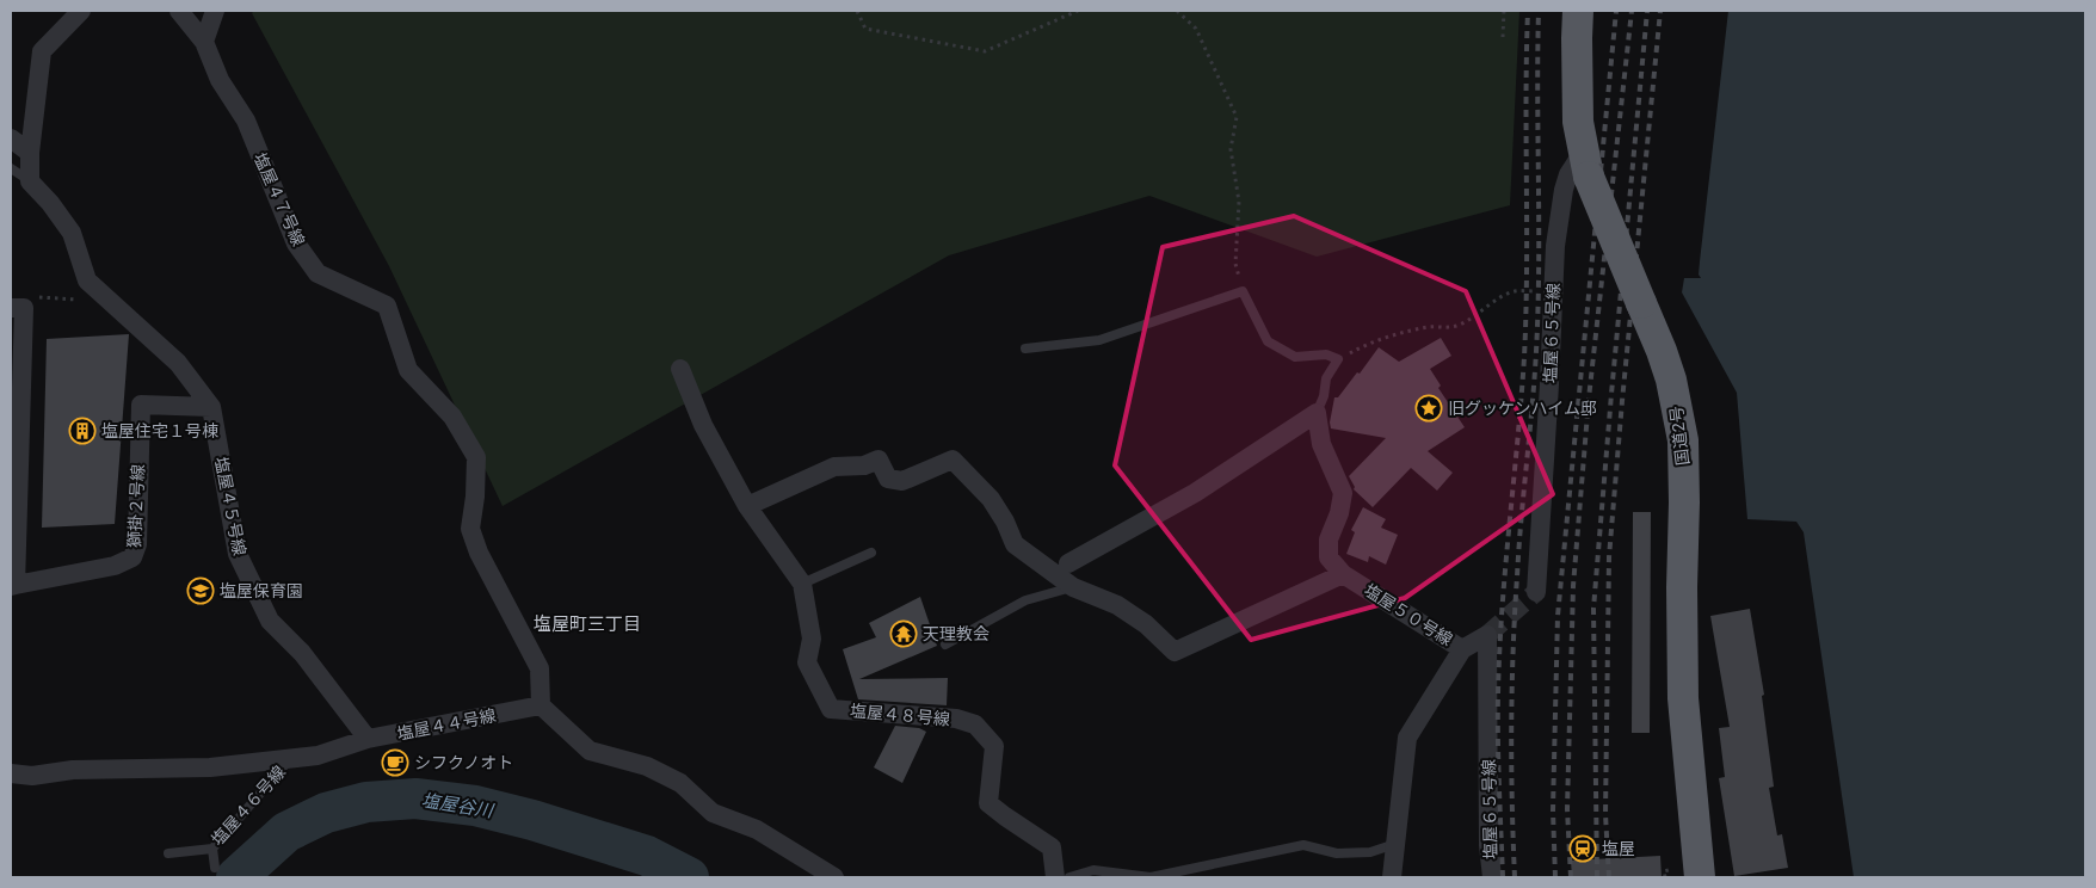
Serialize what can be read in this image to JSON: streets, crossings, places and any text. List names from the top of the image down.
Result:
{
  "streets": {
    "highway": ["国道2号"],
    "street": [
      "塩屋４７号線",
      "塩屋６５号線",
      "獅掛２号線",
      "塩屋４５号線",
      "塩屋５０号線",
      "塩屋４８号線",
      "塩屋４４号線"
    ],
    "lane": ["塩屋４６号線"]
  },
  "crossings": [
    ["塩屋４７号線", "塩屋４４号線"],
    ["塩屋６５号線", "国道2号"],
    ["塩屋６５号線", "塩屋５０号線"],
    ["獅掛２号線", "塩屋４５号線"],
    ["塩屋４５号線", "塩屋４４号線"],
    ["塩屋４４号線", "塩屋４６号線"]
  ],
  "districts": ["塩屋町三丁目"],
  "water": ["塩屋谷川"],
  "places": {
    "place": ["旧グッケンハイム邸"],
    "building": ["塩屋住宅１号棟"],
    "school or university": ["塩屋保育園"],
    "temple": ["天理教会"],
    "cafe": ["シフクノオト"],
    "station": ["塩屋"]
  }
}
